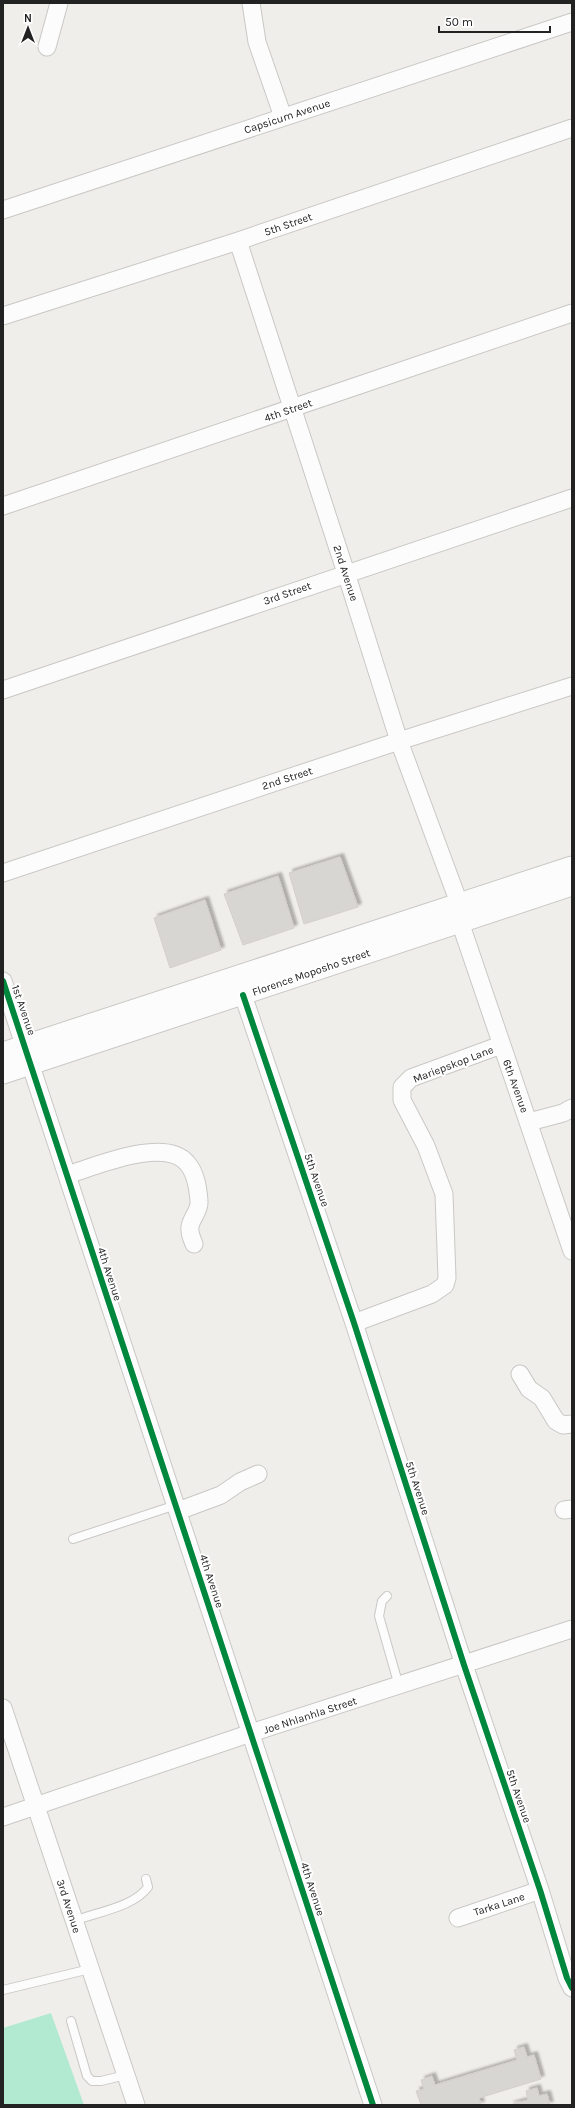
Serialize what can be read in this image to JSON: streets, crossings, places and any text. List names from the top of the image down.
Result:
{
  "streets": {
    "street": [
      "Capsicum Avenue",
      "5th Street",
      "4th Street",
      "2nd Avenue",
      "3rd Street",
      "2nd Street",
      "Florence Moposho Street",
      "1st Avenue",
      "Mariepskop Lane",
      "6th Avenue",
      "5th Avenue",
      "4th Avenue",
      "Joe Nhlanhla Street",
      "Tarka Lane",
      "3rd Avenue"
    ]
  },
  "crossings": [
    ["5th Street", "2nd Avenue"],
    ["4th Street", "2nd Avenue"],
    ["2nd Avenue", "3rd Street"],
    ["2nd Avenue", "2nd Street"],
    ["2nd Avenue", "Florence Moposho Street"],
    ["2nd Avenue", "6th Avenue"],
    ["Florence Moposho Street", "1st Avenue"],
    ["Florence Moposho Street", "6th Avenue"],
    ["Florence Moposho Street", "5th Avenue"],
    ["Florence Moposho Street", "4th Avenue"],
    ["1st Avenue", "4th Avenue"],
    ["Mariepskop Lane", "6th Avenue"],
    ["Mariepskop Lane", "5th Avenue"],
    ["5th Avenue", "Joe Nhlanhla Street"],
    ["5th Avenue", "Tarka Lane"],
    ["4th Avenue", "Joe Nhlanhla Street"],
    ["Joe Nhlanhla Street", "3rd Avenue"]
  ],
  "scale_bar": "50 m",
  "north": "top"
}
